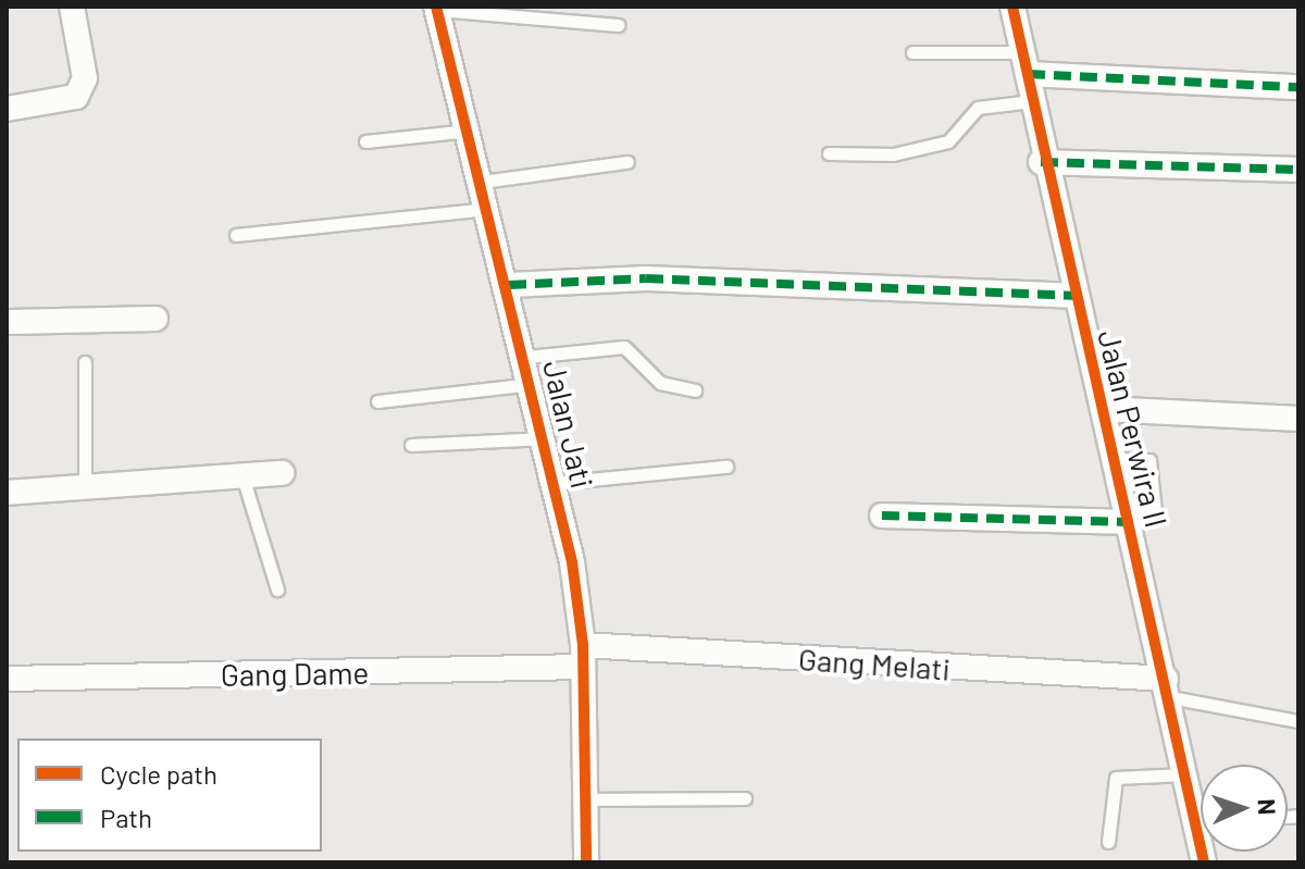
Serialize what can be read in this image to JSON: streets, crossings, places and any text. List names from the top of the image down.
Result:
{
  "streets": {
    "street": [
      "Jalan Jati",
      "Jalan Perwira II",
      "Gang Melati",
      "Gang Dame"
    ]
  },
  "crossings": [
    ["Jalan Jati", "Gang Melati"],
    ["Jalan Jati", "Gang Dame"],
    ["Jalan Perwira II", "Gang Melati"],
    ["Gang Melati", "Gang Dame"]
  ],
  "legend": ["Cycle path", "Path"],
  "north": "right"
}
